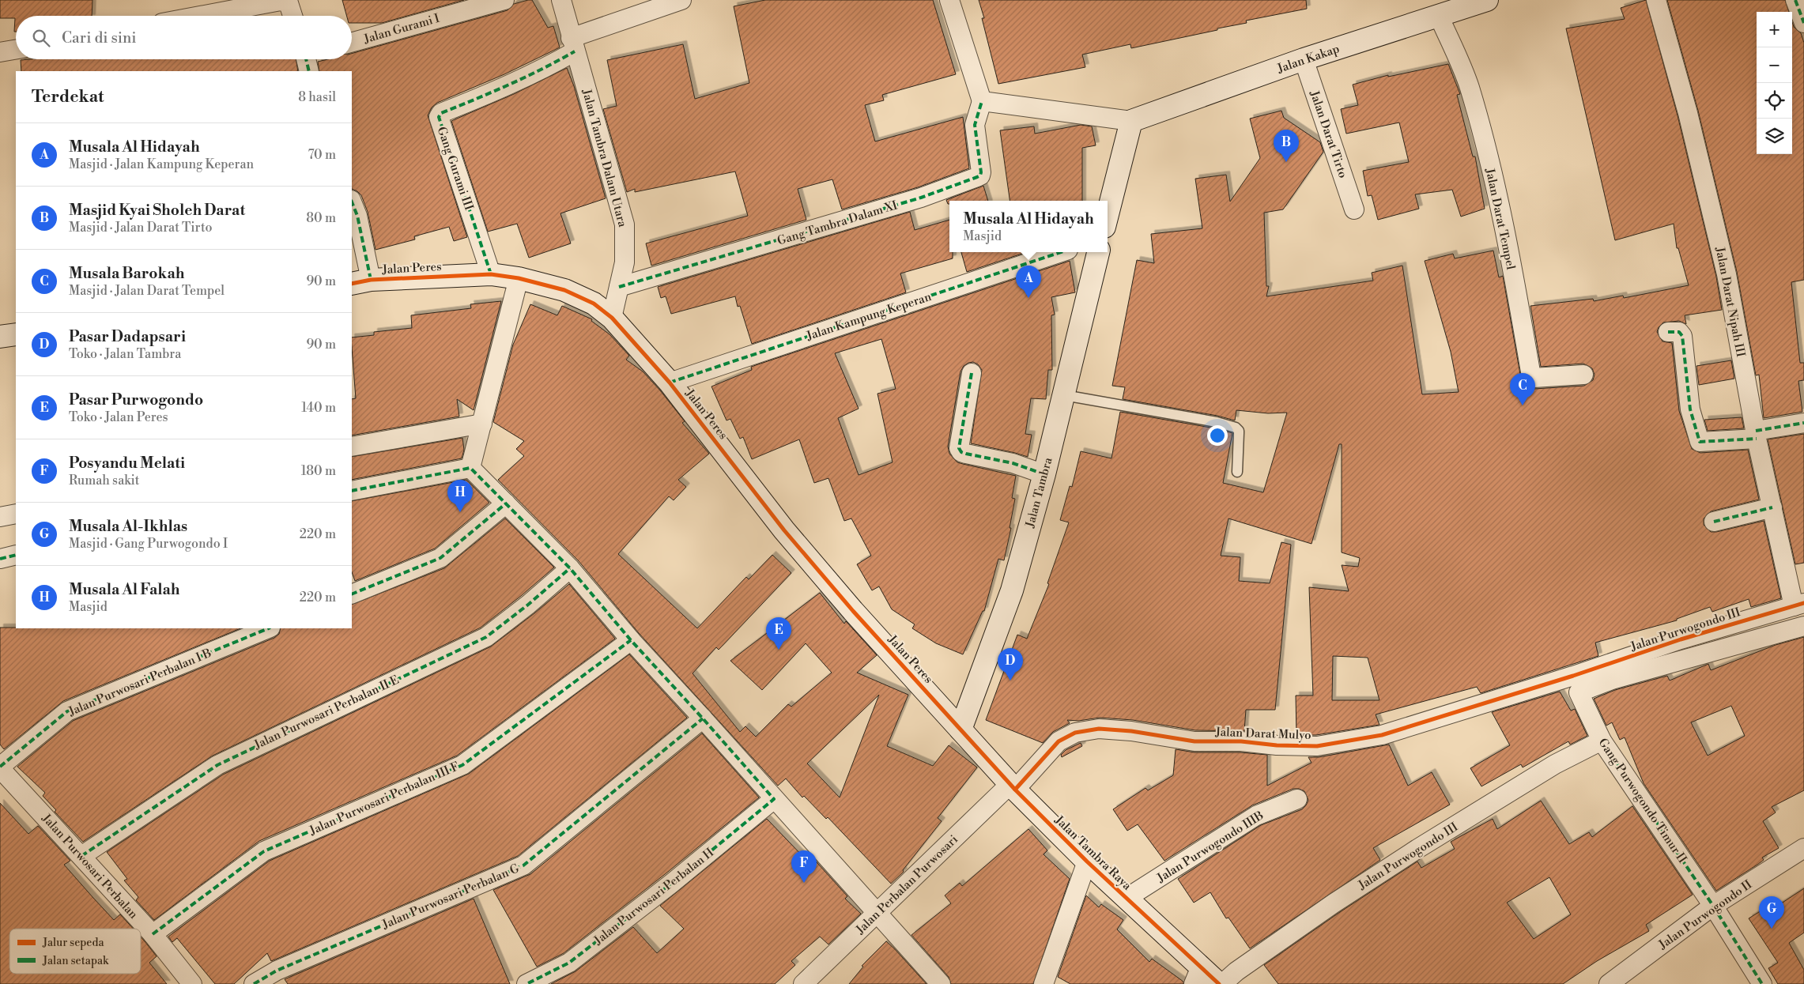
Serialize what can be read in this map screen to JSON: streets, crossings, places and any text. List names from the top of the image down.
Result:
{
  "streets": {
    "street": [
      "Jalan Gurami I",
      "Jalan Kakap",
      "Jalan Darat Tirto",
      "Jalan Tambra Dalam Utara",
      "Gang Gurami III",
      "Jalan Darat Tempel",
      "Gang Tambra Dalam XI",
      "Jalan Peres",
      "Jalan Darat Nipah III",
      "Jalan Kampung Keperan",
      "Jalan Tambra",
      "Jalan Purwogondo III",
      "Jalan Purwosari Perbalan I B",
      "Jalan Purwosari Perbalan II E",
      "Jalan Darat Mulyo",
      "Jalan Purwosari Perbalan III F",
      "Gang Purwogondo Timur II",
      "Jalan Purwogondo IIIB",
      "Jalan Tambra Raya",
      "Jalan Purwosari Perbalan",
      "Jalan Perbalan Purwosari",
      "Jalan Purwosari Perbalan G",
      "Jalan Purwosari Perbalan H",
      "Jalan Purwogondo II"
    ]
  },
  "crossings": [
    ["Jalan Kakap", "Jalan Darat Tirto"],
    ["Jalan Kakap", "Jalan Darat Tempel"],
    ["Jalan Tambra Dalam Utara", "Gang Gurami III"],
    ["Jalan Tambra Dalam Utara", "Gang Tambra Dalam XI"],
    ["Jalan Tambra Dalam Utara", "Jalan Peres"],
    ["Gang Gurami III", "Jalan Peres"],
    ["Jalan Peres", "Jalan Kampung Keperan"],
    ["Jalan Peres", "Jalan Tambra"],
    ["Jalan Peres", "Jalan Tambra Raya"],
    ["Jalan Darat Nipah III", "Jalan Purwogondo III"],
    ["Jalan Tambra", "Jalan Tambra Raya"],
    ["Jalan Purwogondo III", "Jalan Darat Mulyo"],
    ["Jalan Purwogondo III", "Gang Purwogondo Timur II"],
    ["Jalan Purwosari Perbalan I B", "Jalan Purwosari Perbalan"],
    ["Jalan Purwosari Perbalan II E", "Jalan Purwosari Perbalan"],
    ["Jalan Darat Mulyo", "Gang Purwogondo Timur II"],
    ["Jalan Darat Mulyo", "Jalan Tambra Raya"],
    ["Jalan Darat Mulyo", "Jalan Perbalan Purwosari"],
    ["Jalan Purwosari Perbalan III F", "Jalan Purwosari Perbalan"],
    ["Gang Purwogondo Timur II", "Jalan Purwogondo II"],
    ["Jalan Purwogondo IIIB", "Jalan Tambra Raya"],
    ["Jalan Tambra Raya", "Jalan Perbalan Purwosari"]
  ],
  "legend": ["Jalur sepeda", "Jalan setapak"],
  "page": {
    "map_buttons": ["+", "−"],
    "search": "Cari di sini",
    "heading": ["Terdekat", "8 hasil"],
    "list": [
      {
        "mark": "A",
        "name": "Musala Al Hidayah",
        "note": "Masjid · Jalan Kampung Keperan",
        "value": "70 m"
      },
      {
        "mark": "B",
        "name": "Masjid Kyai Sholeh Darat",
        "note": "Masjid · Jalan Darat Tirto",
        "value": "80 m"
      },
      {
        "mark": "C",
        "name": "Musala Barokah",
        "note": "Masjid · Jalan Darat Tempel",
        "value": "90 m"
      },
      {
        "mark": "D",
        "name": "Pasar Dadapsari",
        "note": "Toko · Jalan Tambra",
        "value": "90 m"
      },
      {
        "mark": "E",
        "name": "Pasar Purwogondo",
        "note": "Toko · Jalan Peres",
        "value": "140 m"
      },
      {
        "mark": "F",
        "name": "Posyandu Melati",
        "note": "Rumah sakit",
        "value": "180 m"
      },
      {
        "mark": "G",
        "name": "Musala Al-Ikhlas",
        "note": "Masjid · Gang Purwogondo I",
        "value": "220 m"
      },
      {
        "mark": "H",
        "name": "Musala Al Falah",
        "note": "Masjid",
        "value": "220 m"
      }
    ],
    "pins": [
      "B",
      "A",
      "C",
      "H",
      "E",
      "D",
      "F",
      "G"
    ],
    "popup": ["Musala Al Hidayah", "Masjid"]
  }
}
